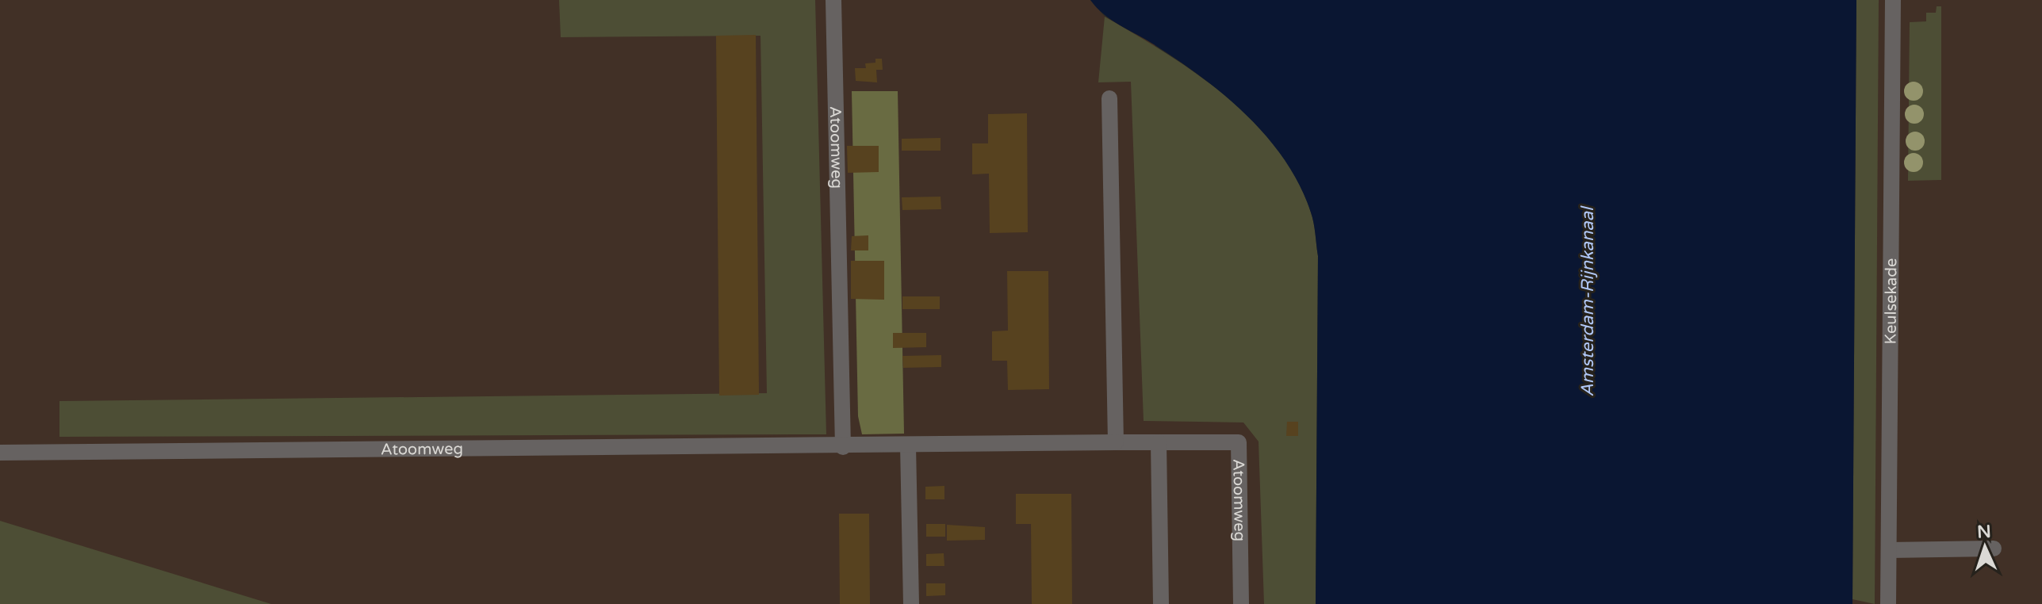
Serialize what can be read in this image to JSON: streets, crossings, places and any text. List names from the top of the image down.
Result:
{
  "streets": {
    "street": ["Atoomweg", "Keulsekade"]
  },
  "water": ["Amsterdam-Rijnkanaal"],
  "north": "top"
}
